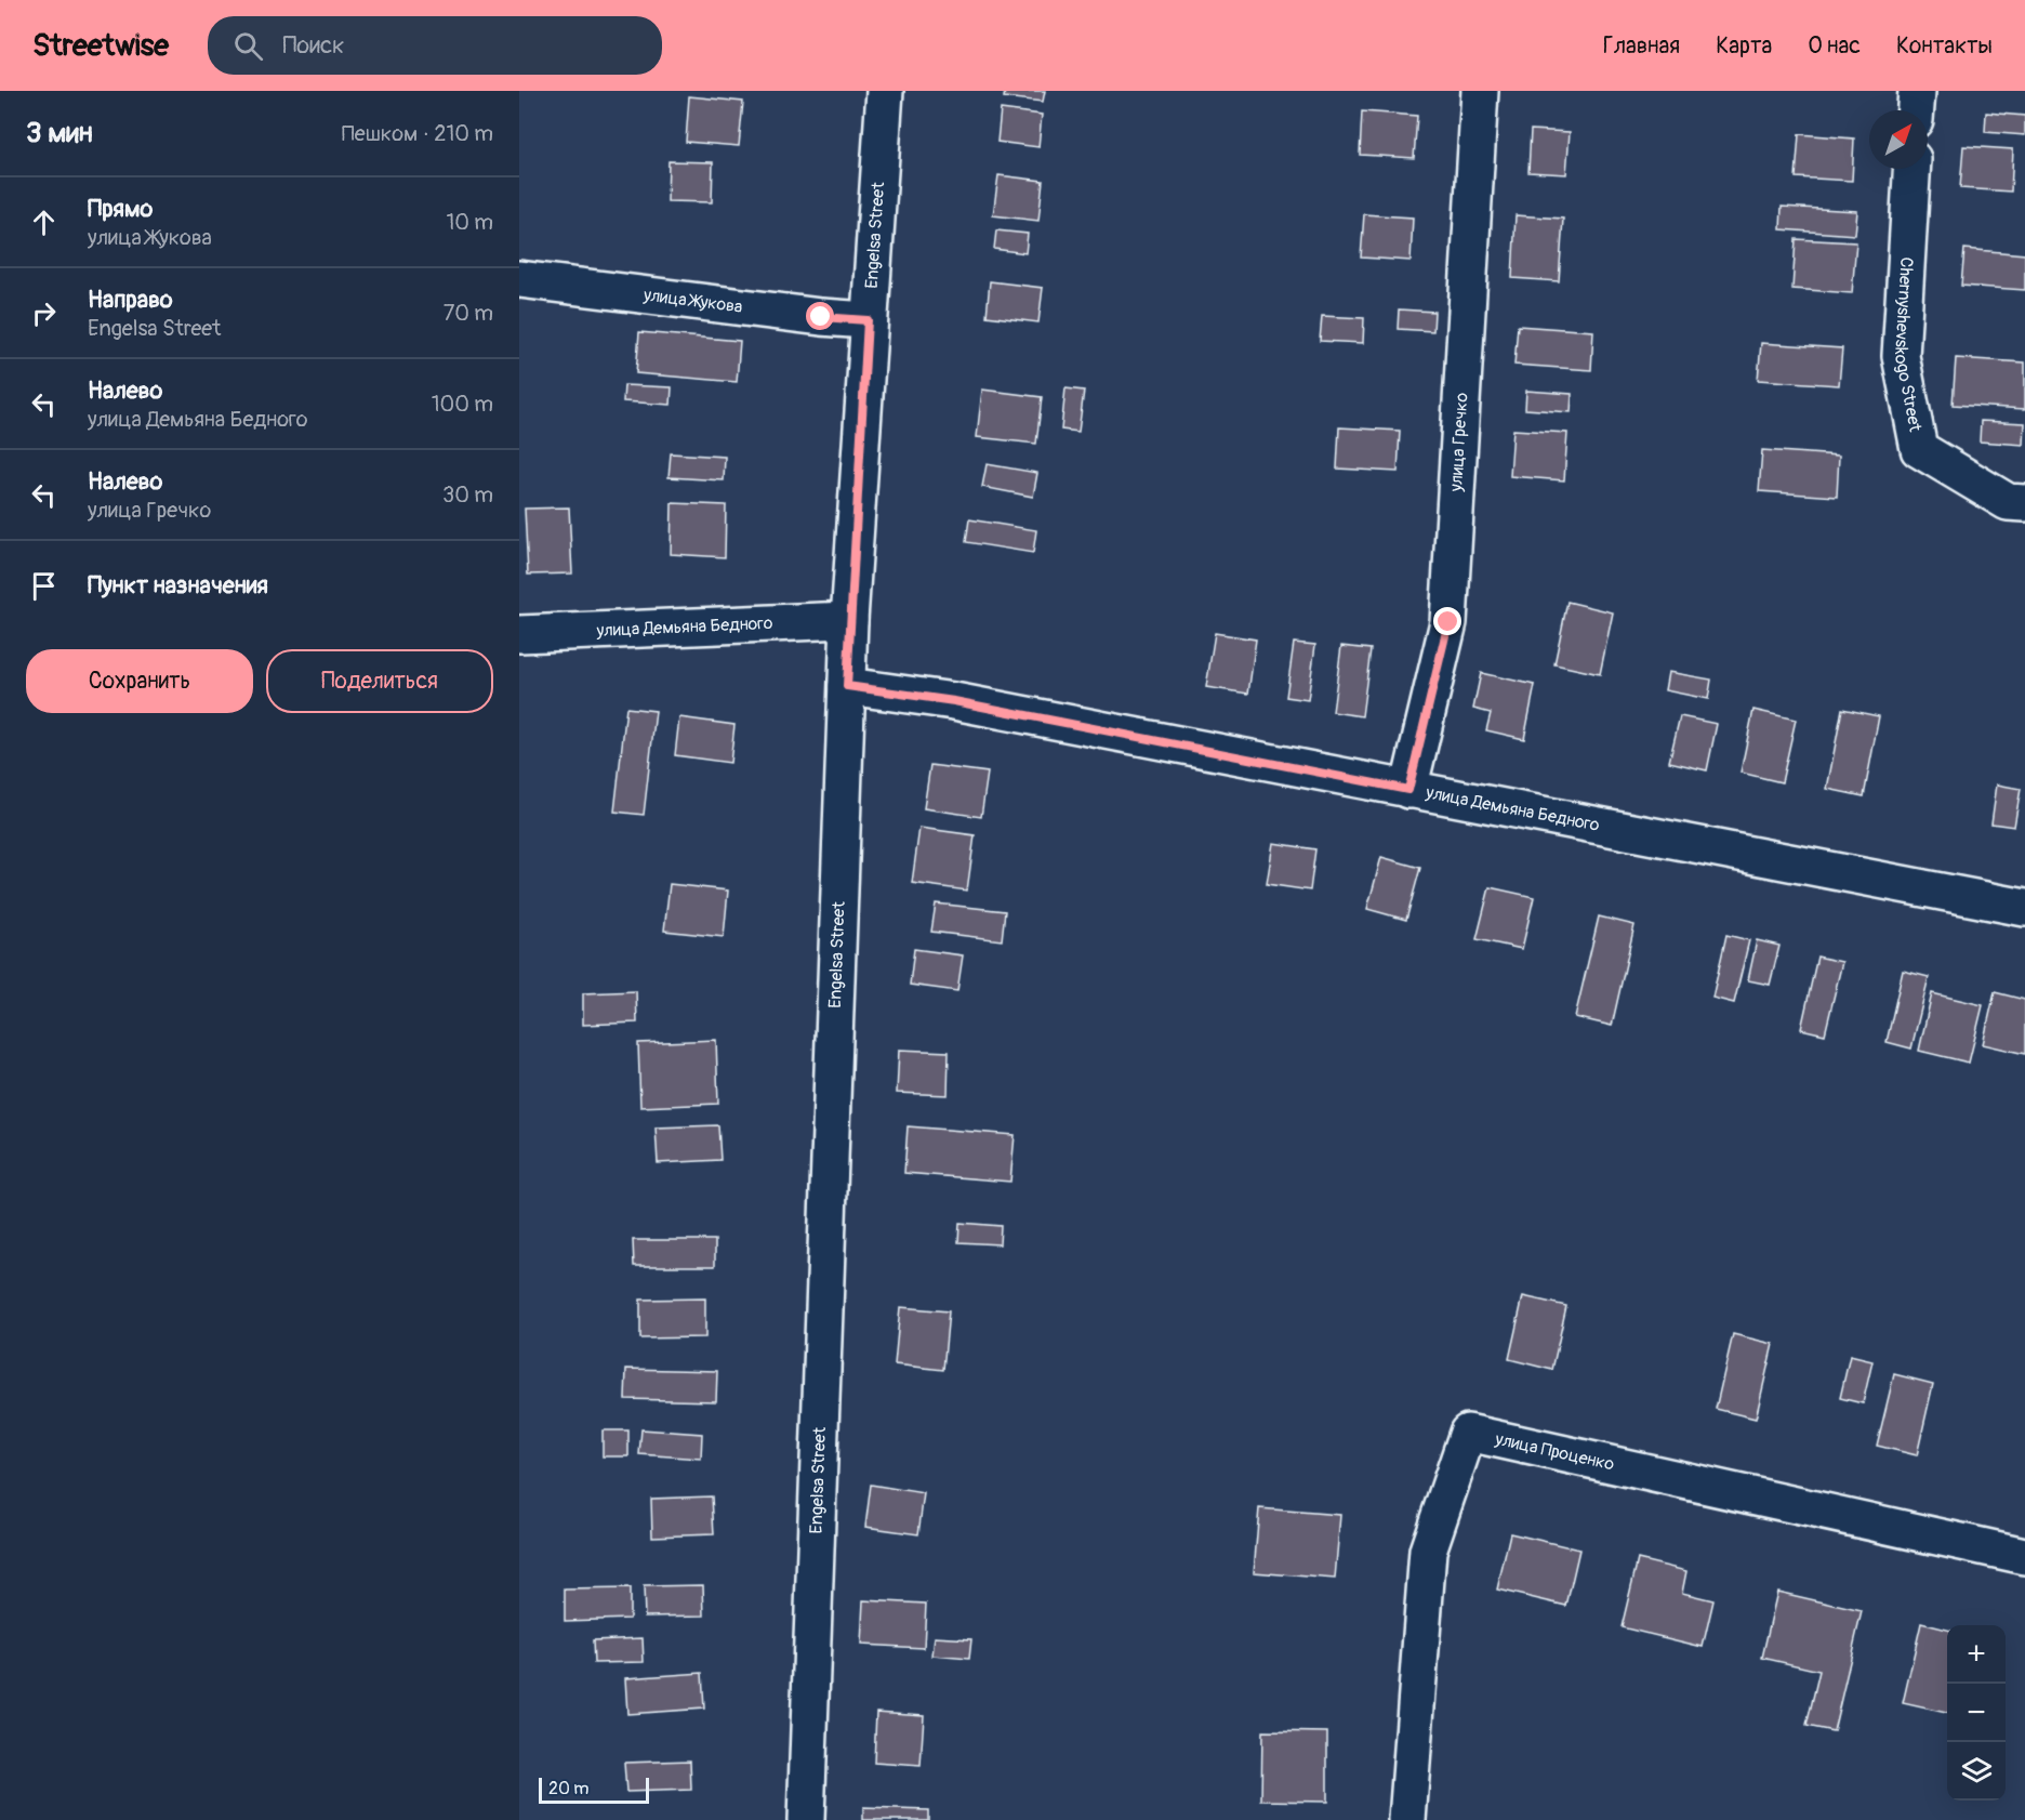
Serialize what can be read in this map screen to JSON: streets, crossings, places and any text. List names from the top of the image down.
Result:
{
  "streets": {
    "street": [
      "Engelsa Street",
      "улица Жукова",
      "Chernyshevskogo Street",
      "улица Гречко",
      "улица Демьяна Бедного",
      "улица Проценко"
    ]
  },
  "crossings": [
    ["Engelsa Street", "улица Жукова"],
    ["Engelsa Street", "улица Демьяна Бедного"],
    ["улица Гречко", "улица Демьяна Бедного"]
  ],
  "scale_bar": "20 m",
  "north": "top right",
  "page": {
    "header": "Streetwise",
    "search": "Поиск",
    "nav": [
      "Главная",
      "Карта",
      "О нас",
      "Контакты"
    ],
    "heading": ["3 мин", "Пешком · 210 m"],
    "list": [
      ["Прямо", "улица Жукова", "10 m"],
      ["Направо", "Engelsa Street", "70 m"],
      ["Налево", "улица Демьяна Бедного", "100 m"],
      ["Налево", "улица Гречко", "30 m"],
      "Пункт назначения"
    ],
    "buttons": ["Сохранить", "Поделиться"],
    "map_buttons": ["+", "−"],
    "scale": "20 m"
  }
}
